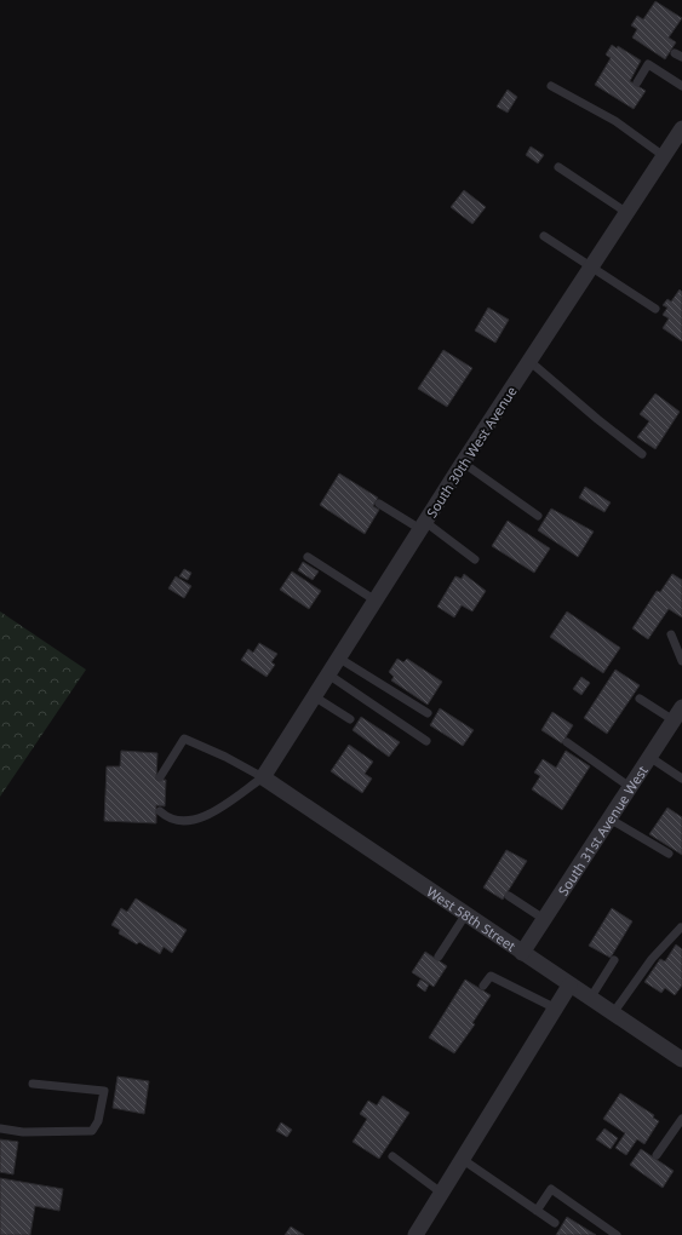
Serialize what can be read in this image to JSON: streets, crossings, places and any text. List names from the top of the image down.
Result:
{
  "streets": {
    "street": ["South 30th West Avenue", "South 31st Avenue West", "West 58th Street"]
  },
  "crossings": [
    ["South 30th West Avenue", "West 58th Street"],
    ["South 31st Avenue West", "West 58th Street"]
  ]
}
